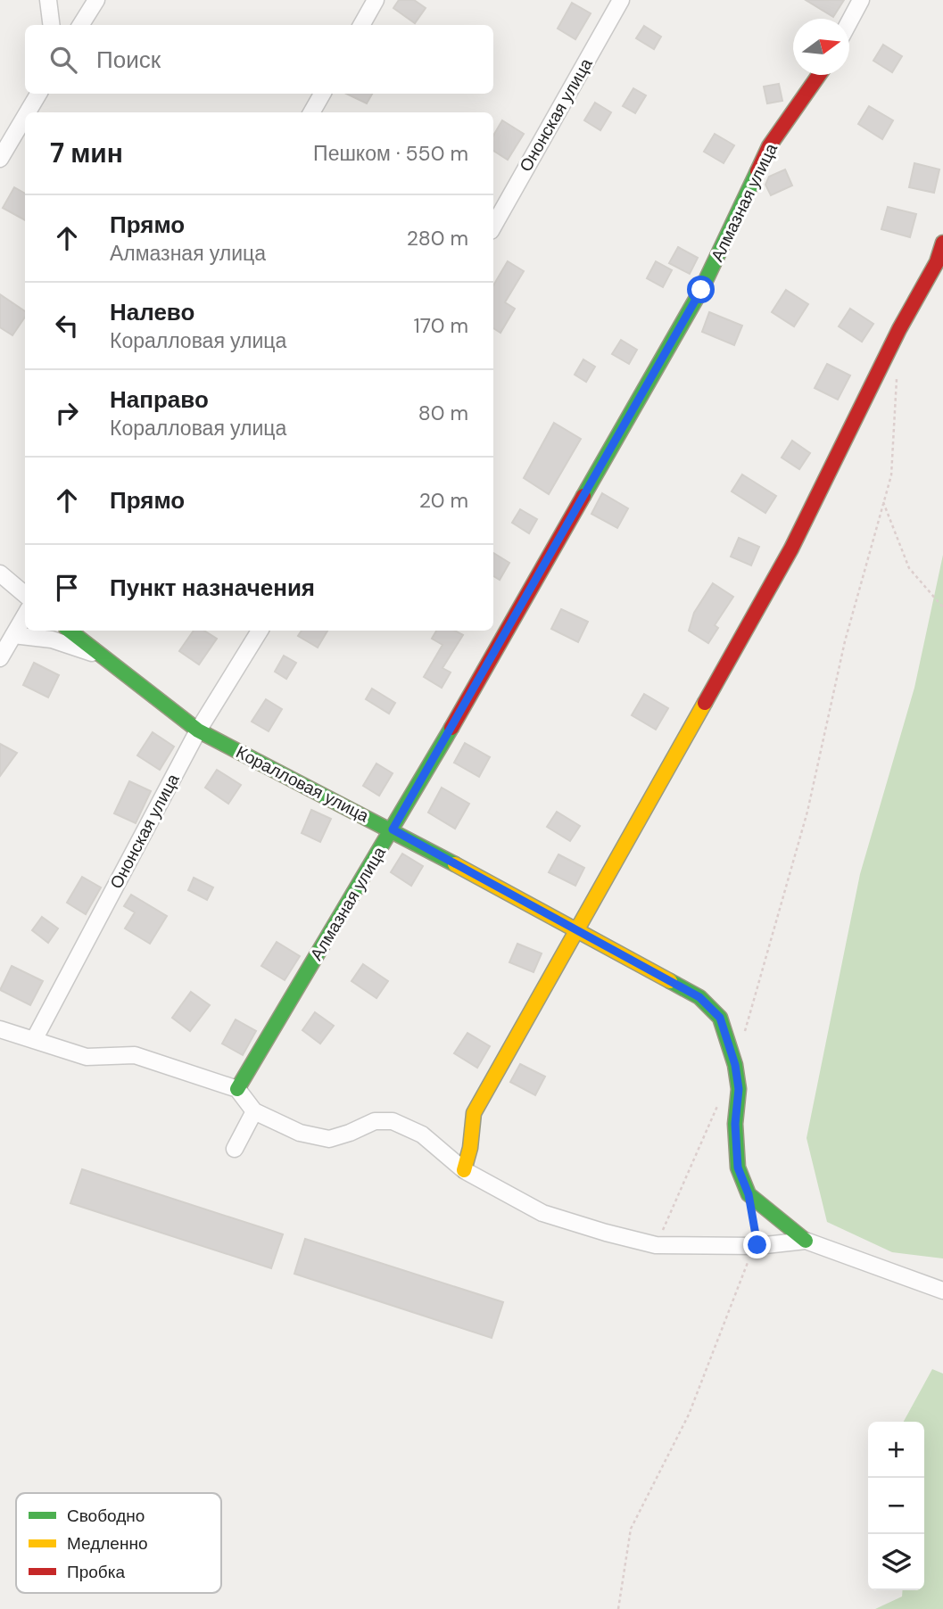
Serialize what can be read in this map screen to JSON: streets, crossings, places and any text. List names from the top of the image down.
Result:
{
  "streets": {
    "street": ["Ононская улица", "Алмазная улица", "Коралловая улица"]
  },
  "crossings": [
    ["Ононская улица", "Коралловая улица"],
    ["Алмазная улица", "Коралловая улица"]
  ],
  "legend": ["Свободно", "Медленно", "Пробка"],
  "north": "right",
  "page": {
    "search": "Поиск",
    "heading": ["7 мин", "Пешком · 550 m"],
    "list": [
      ["Прямо", "Алмазная улица", "280 m"],
      ["Налево", "Коралловая улица", "170 m"],
      ["Направо", "Коралловая улица", "80 m"],
      ["Прямо", "20 m"],
      "Пункт назначения"
    ],
    "map_buttons": ["+", "−"]
  }
}
